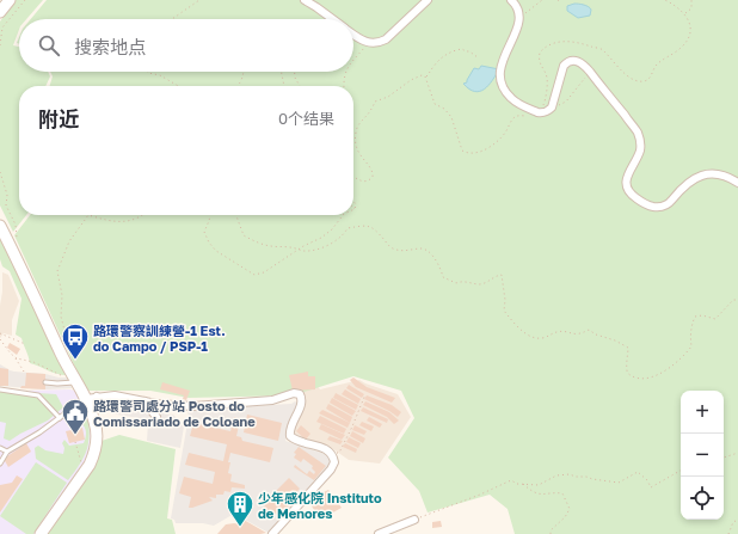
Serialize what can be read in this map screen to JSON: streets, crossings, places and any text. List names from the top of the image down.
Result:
{
  "places": {
    "bus stop": ["路環警察訓練營-1 Est. do Campo / PSP-1"],
    "public building": ["路環警司處分站 Posto do Comissariado de Coloane"],
    "building": ["少年感化院 Instituto de Menores"]
  },
  "page": {
    "search": "搜索地点",
    "heading": ["附近", "0个结果"],
    "map_buttons": ["+", "−"]
  }
}
